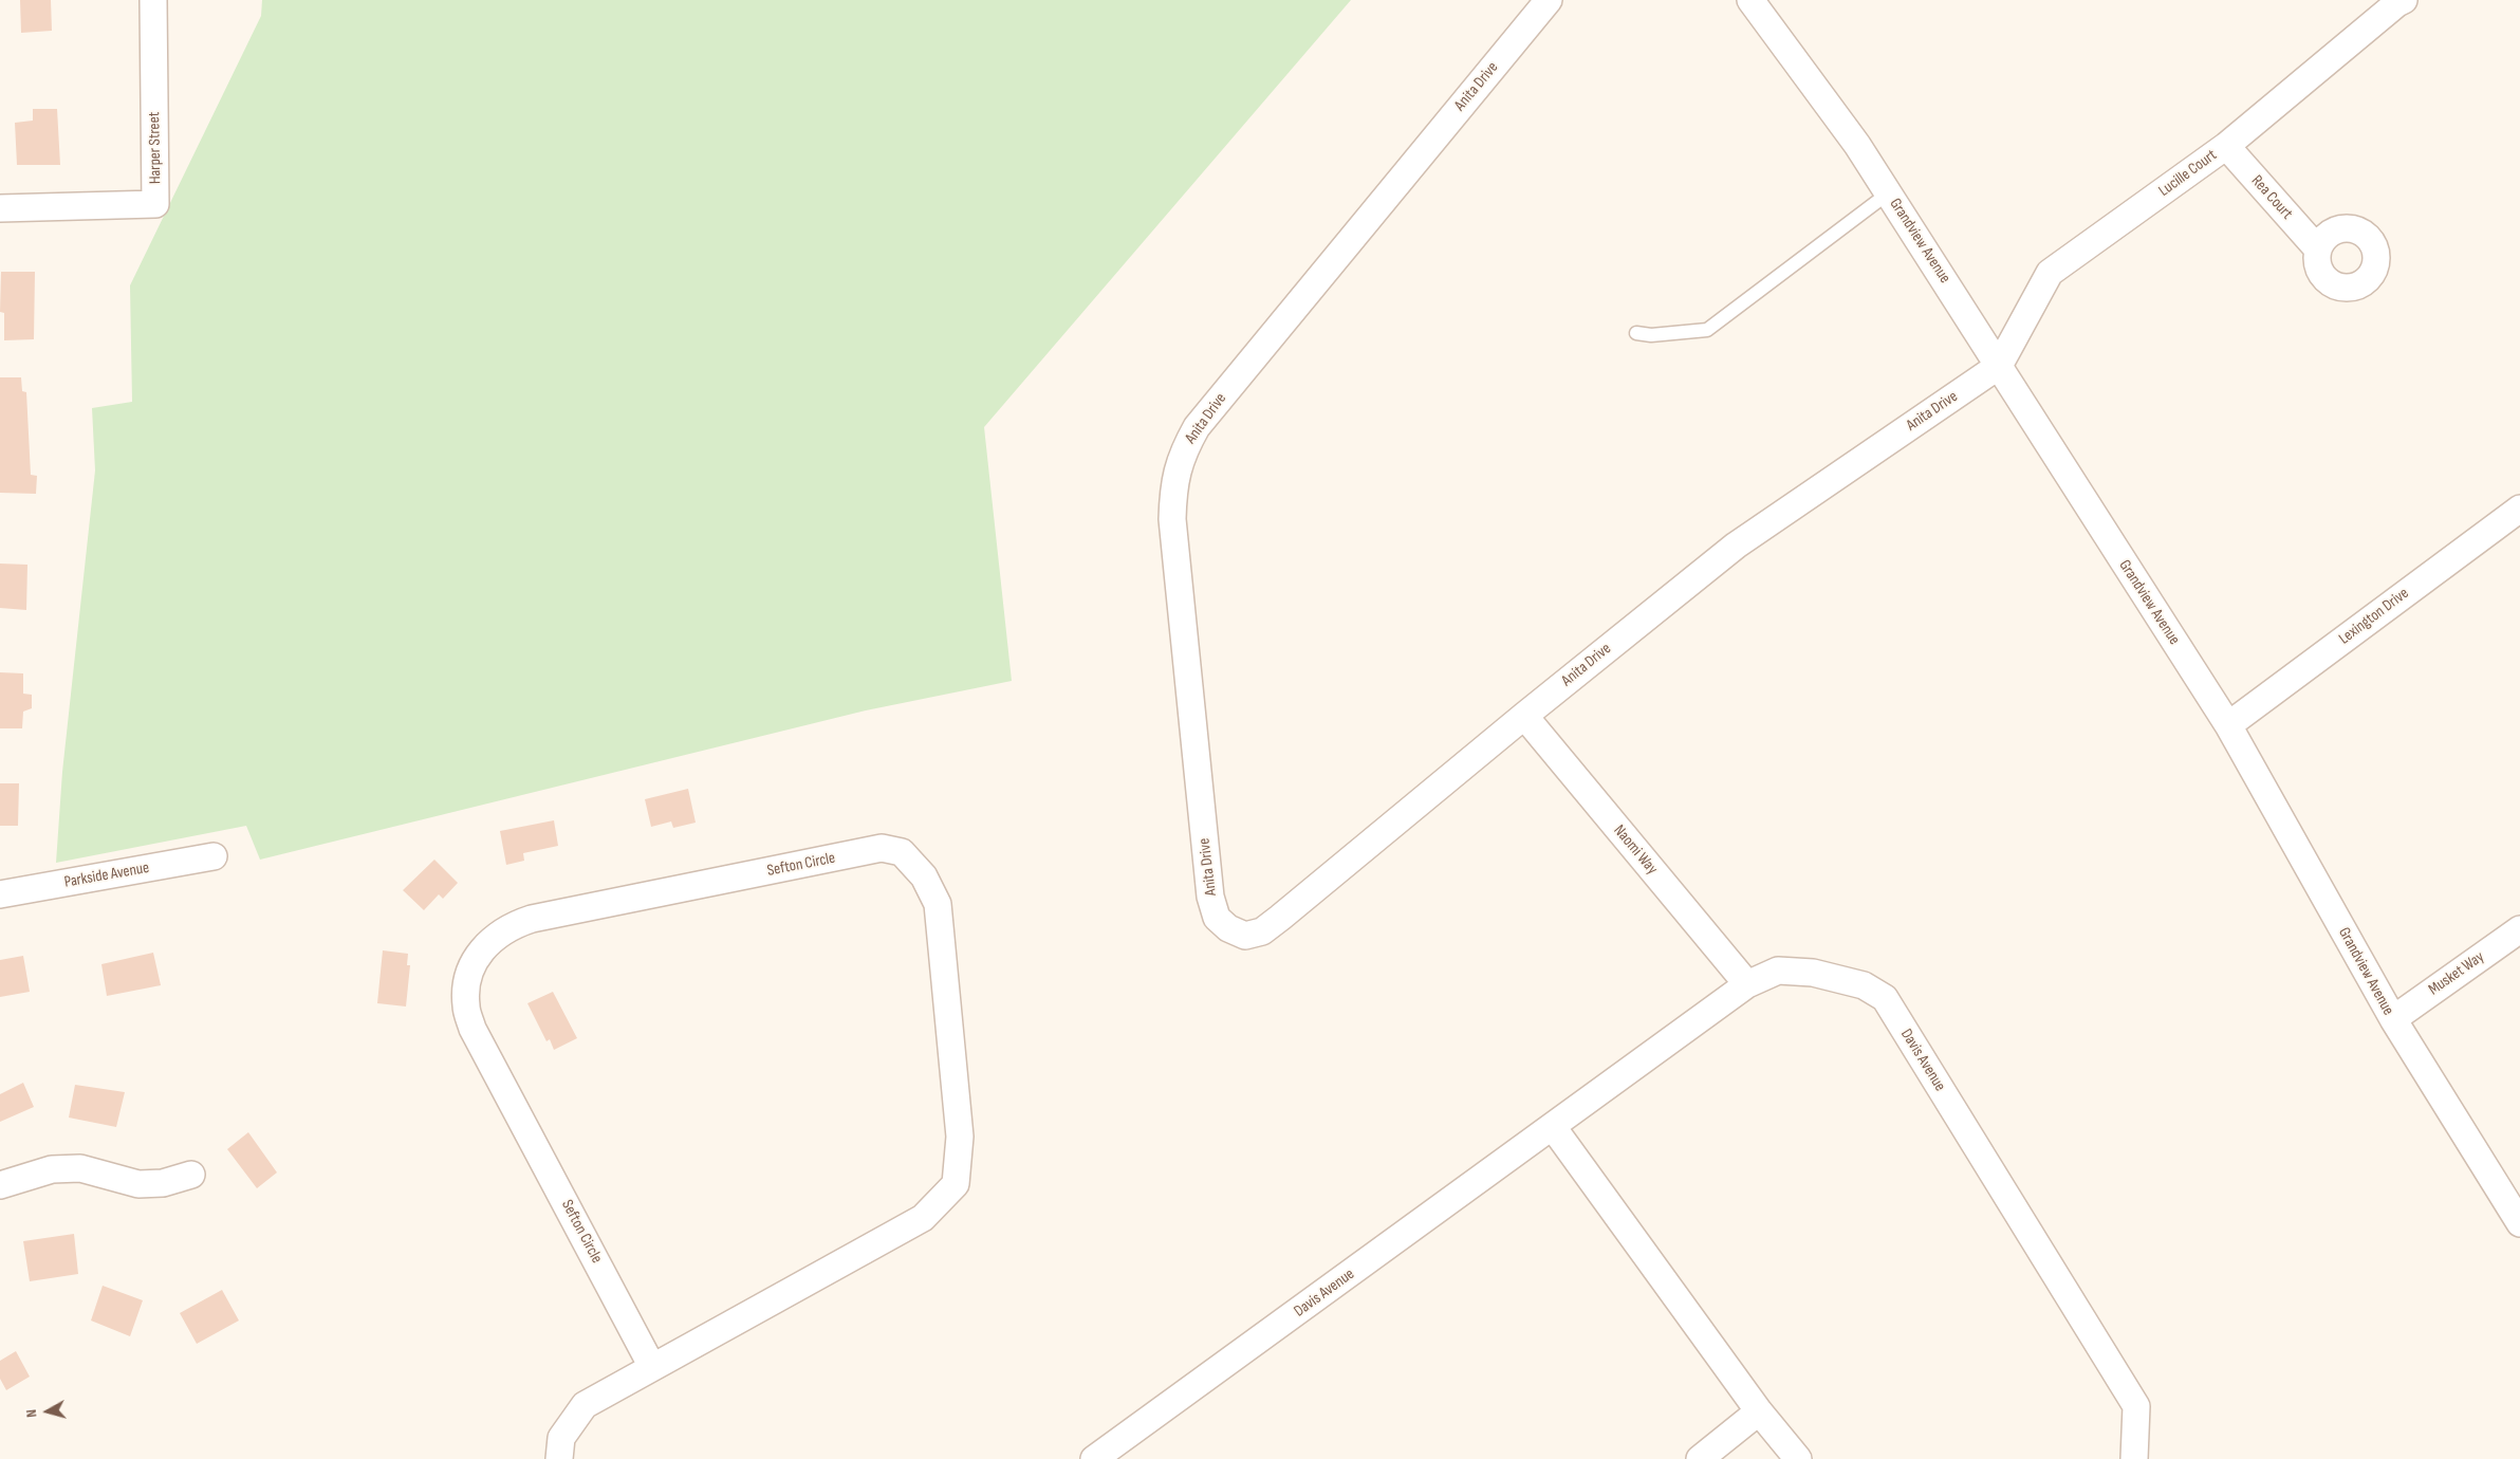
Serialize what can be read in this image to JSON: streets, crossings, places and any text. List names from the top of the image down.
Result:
{
  "streets": {
    "street": [
      "Anita Drive",
      "Harper Street",
      "Lucille Court",
      "Rea Court",
      "Grandview Avenue",
      "Lexington Drive",
      "Naomi Way",
      "Sefton Circle",
      "Parkside Avenue",
      "Musket Way",
      "Davis Avenue"
    ]
  },
  "crossings": [
    ["Anita Drive", "Lucille Court"],
    ["Anita Drive", "Grandview Avenue"],
    ["Anita Drive", "Naomi Way"],
    ["Lucille Court", "Rea Court"],
    ["Lucille Court", "Grandview Avenue"],
    ["Grandview Avenue", "Lexington Drive"],
    ["Grandview Avenue", "Musket Way"],
    ["Naomi Way", "Davis Avenue"]
  ],
  "north": "left"
}
